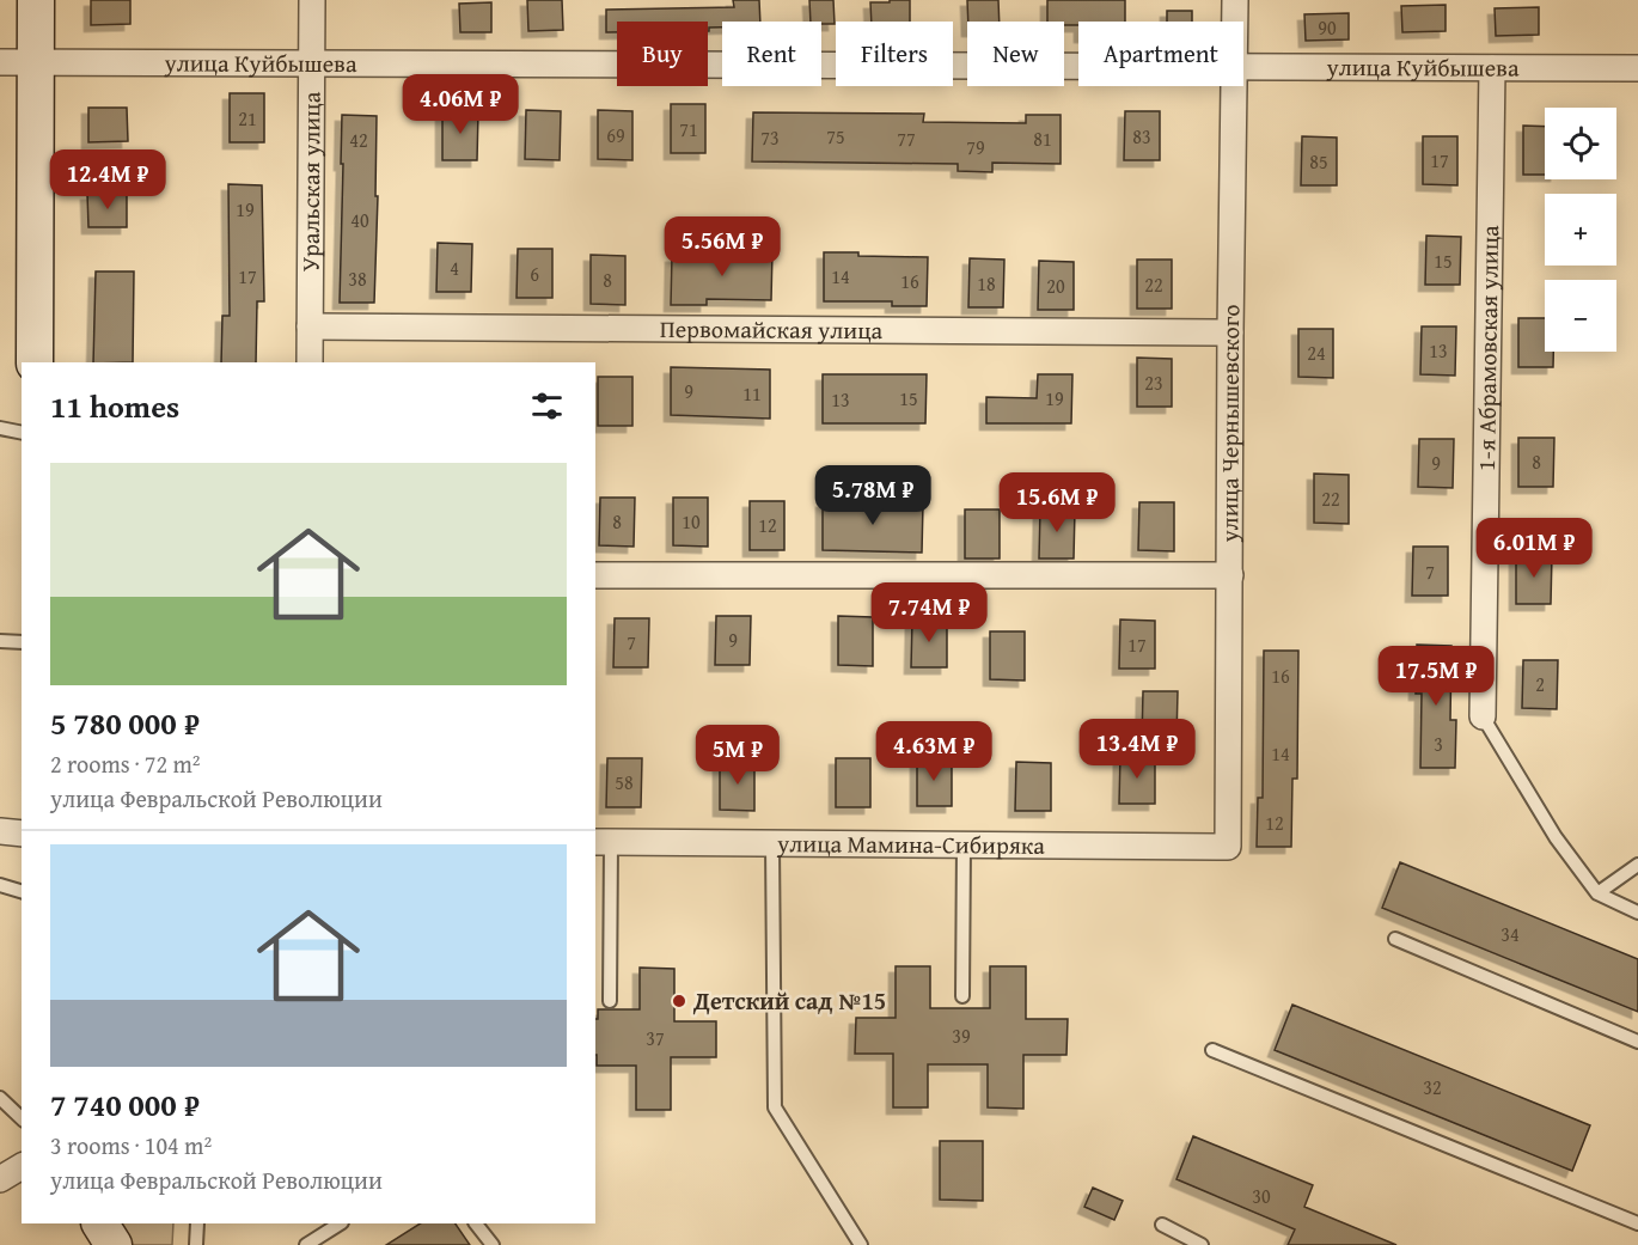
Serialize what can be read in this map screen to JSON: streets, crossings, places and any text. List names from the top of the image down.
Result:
{
  "streets": {
    "street": [
      "улица Куйбышева",
      "Уральская улица",
      "Первомайская улица",
      "1-я Абрамовская улица",
      "улица Чернышевского",
      "улица Мамина-Сибиряка"
    ]
  },
  "crossings": [
    ["улица Куйбышева", "Уральская улица"],
    ["улица Куйбышева", "1-я Абрамовская улица"],
    ["Уральская улица", "Первомайская улица"],
    ["Первомайская улица", "улица Чернышевского"],
    ["улица Чернышевского", "улица Мамина-Сибиряка"]
  ],
  "places": ["Детский сад №15"],
  "house_numbers": [
    "90",
    "21",
    "71",
    "69",
    "75",
    "83",
    "73",
    "77",
    "81",
    "42",
    "79",
    "17",
    "85",
    "19",
    "40",
    "15",
    "4",
    "6",
    "17",
    "14",
    "38",
    "8",
    "16",
    "18",
    "22",
    "20",
    "13",
    "24",
    "23",
    "9",
    "11",
    "15",
    "19",
    "13",
    "8",
    "9",
    "22",
    "8",
    "10",
    "12",
    "7",
    "9",
    "7",
    "17",
    "16",
    "2",
    "3",
    "14",
    "58",
    "12",
    "34",
    "39",
    "37",
    "32",
    "30"
  ],
  "page": {
    "chip": [
      "Buy",
      "Rent",
      "Filters",
      "New",
      "Apartment"
    ],
    "price": [
      "4.06M ₽",
      "12.4M ₽",
      "5.56M ₽",
      "5.78M ₽",
      "15.6M ₽",
      "6.01M ₽",
      "7.74M ₽",
      "17.5M ₽",
      "13.4M ₽",
      "4.63M ₽",
      "5M ₽"
    ],
    "map_buttons": ["+", "−"],
    "heading": "11 homes",
    "list": [
      {
        "name": "5 780 000 ₽",
        "note": "2 rooms · 72 m² · улица Февральской Революции"
      },
      {
        "name": "7 740 000 ₽",
        "note": "3 rooms · 104 m² · улица Февральской Революции"
      }
    ]
  }
}
